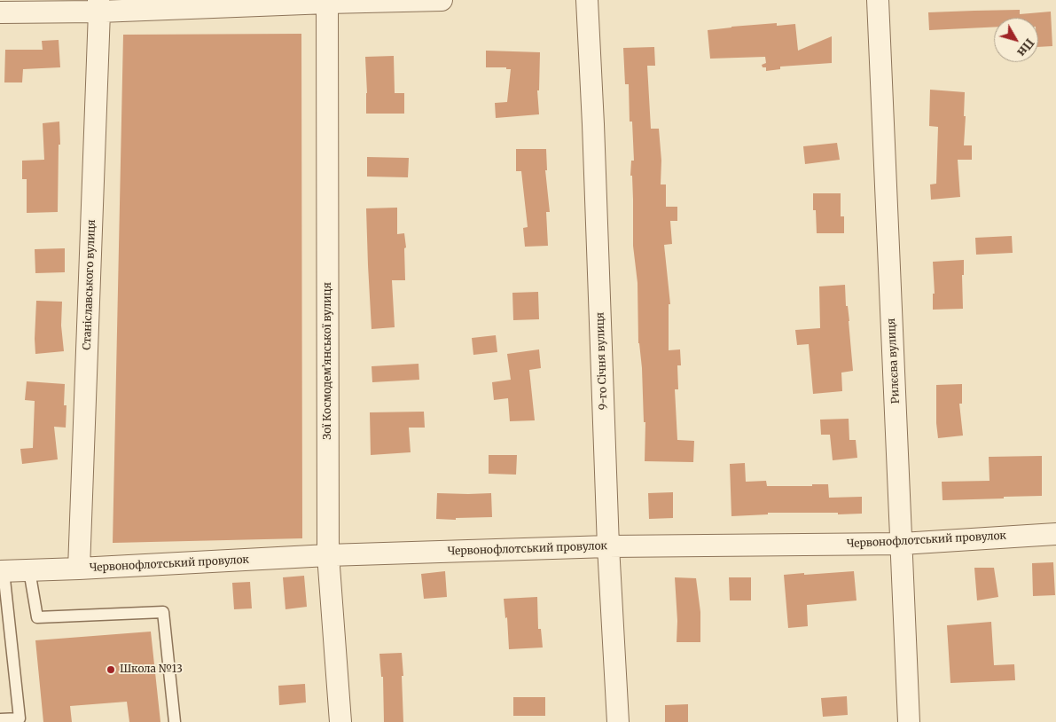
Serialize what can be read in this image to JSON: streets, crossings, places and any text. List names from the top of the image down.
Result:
{
  "streets": {
    "street": [
      "Станіславського вулиця",
      "Зої Космодем’янської вулиця",
      "9-го Січня вулиця",
      "Рилєєва вулиця",
      "Червонофлотський провулок"
    ]
  },
  "crossings": [
    ["Станіславського вулиця", "Червонофлотський провулок"],
    ["Зої Космодем’янської вулиця", "Червонофлотський провулок"],
    ["9-го Січня вулиця", "Червонофлотський провулок"],
    ["Рилєєва вулиця", "Червонофлотський провулок"]
  ],
  "places": ["Школа №13"],
  "north": "bottom right"
}
